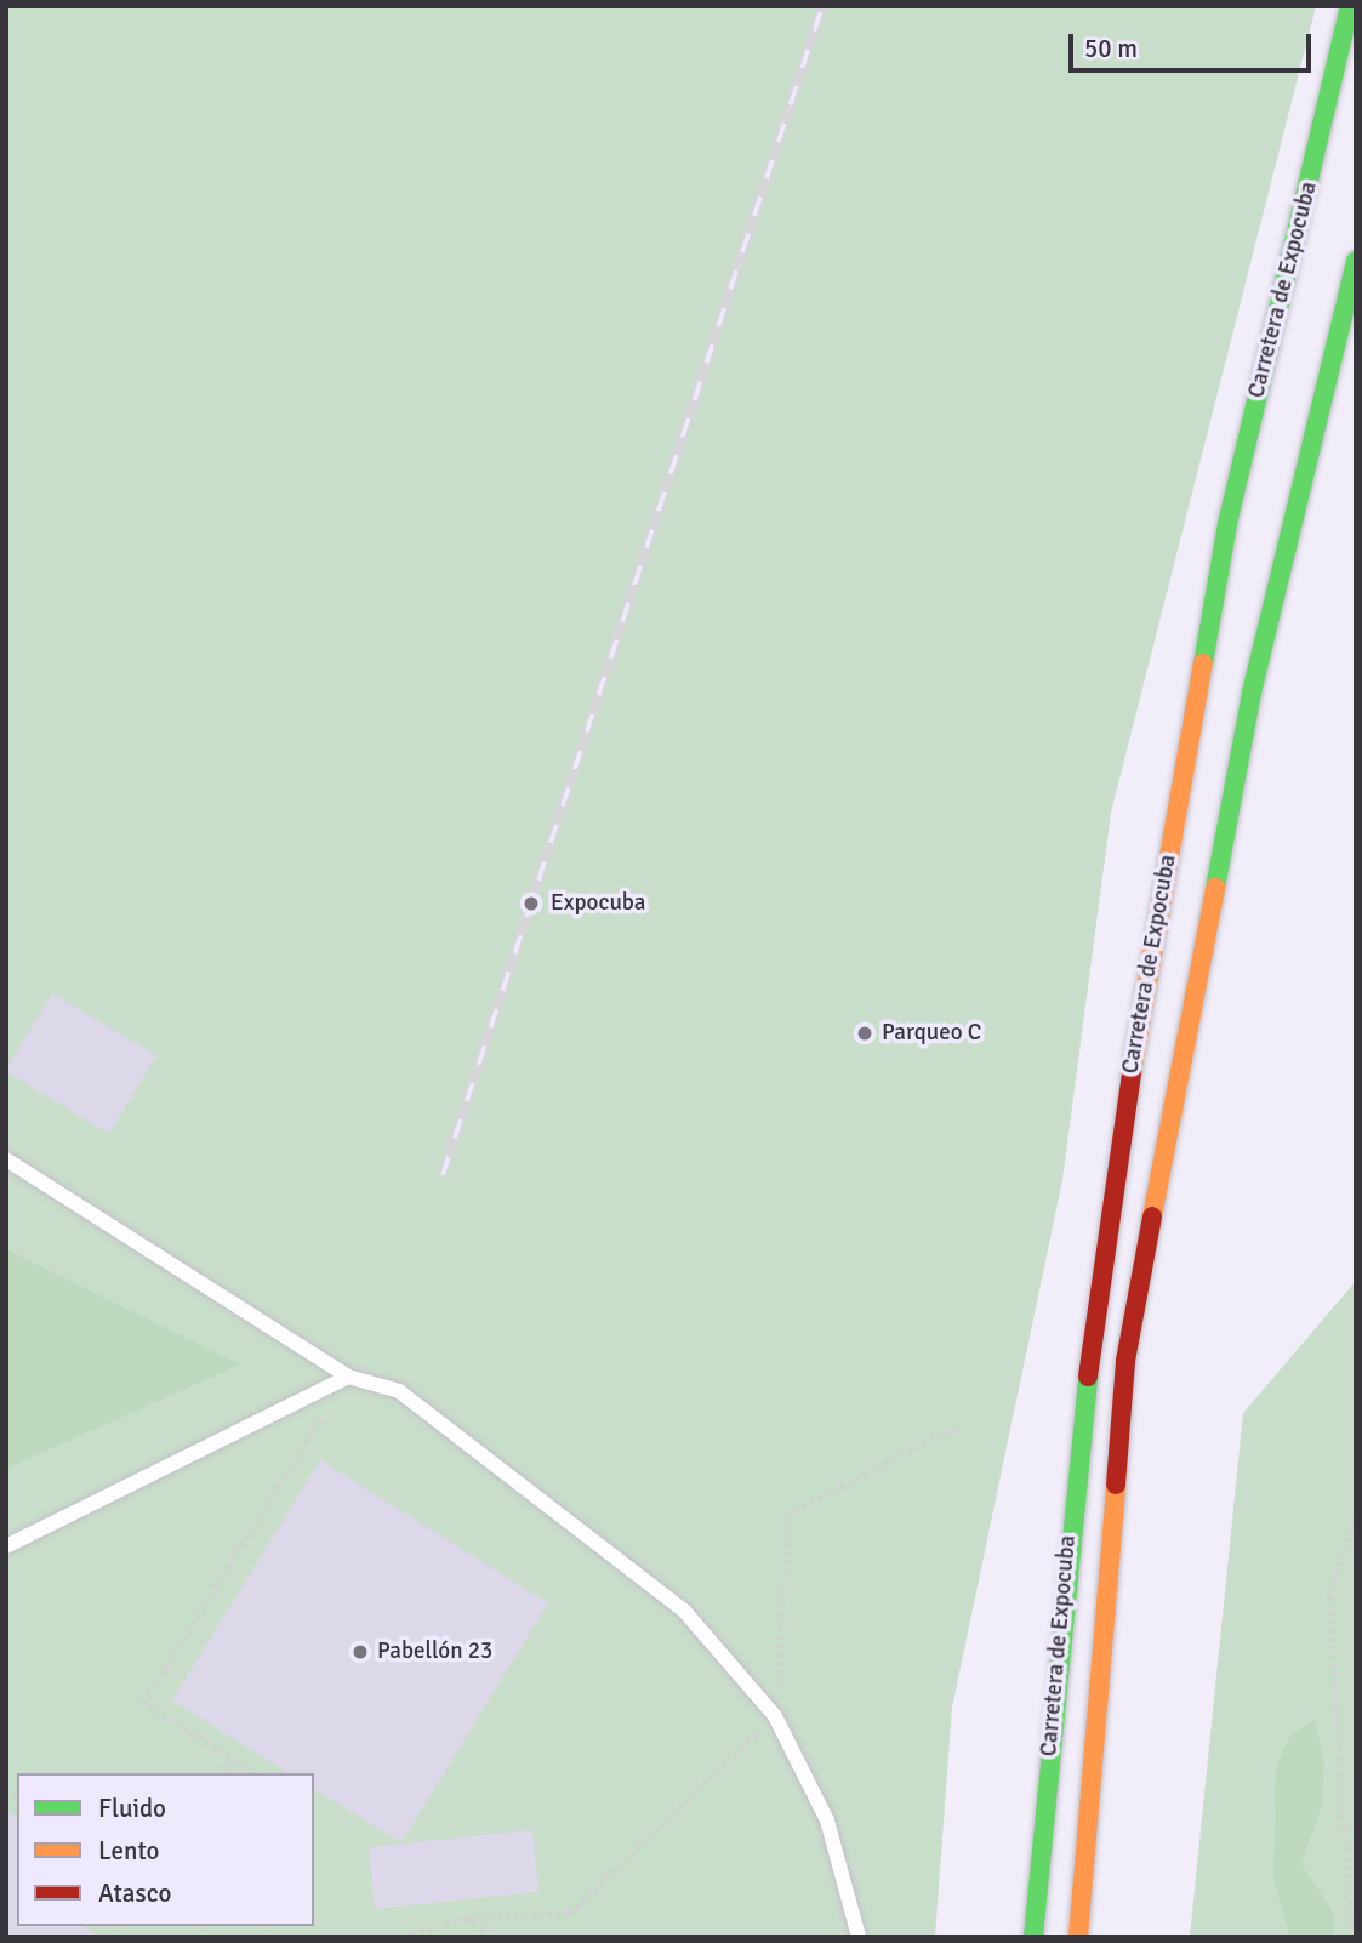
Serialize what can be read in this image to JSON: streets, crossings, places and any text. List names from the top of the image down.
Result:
{
  "streets": {
    "main road": ["Carretera de Expocuba"]
  },
  "places": ["Expocuba", "Parqueo C", "Pabellón 23"],
  "legend": ["Fluido", "Lento", "Atasco"],
  "scale_bar": "50 m"
}
